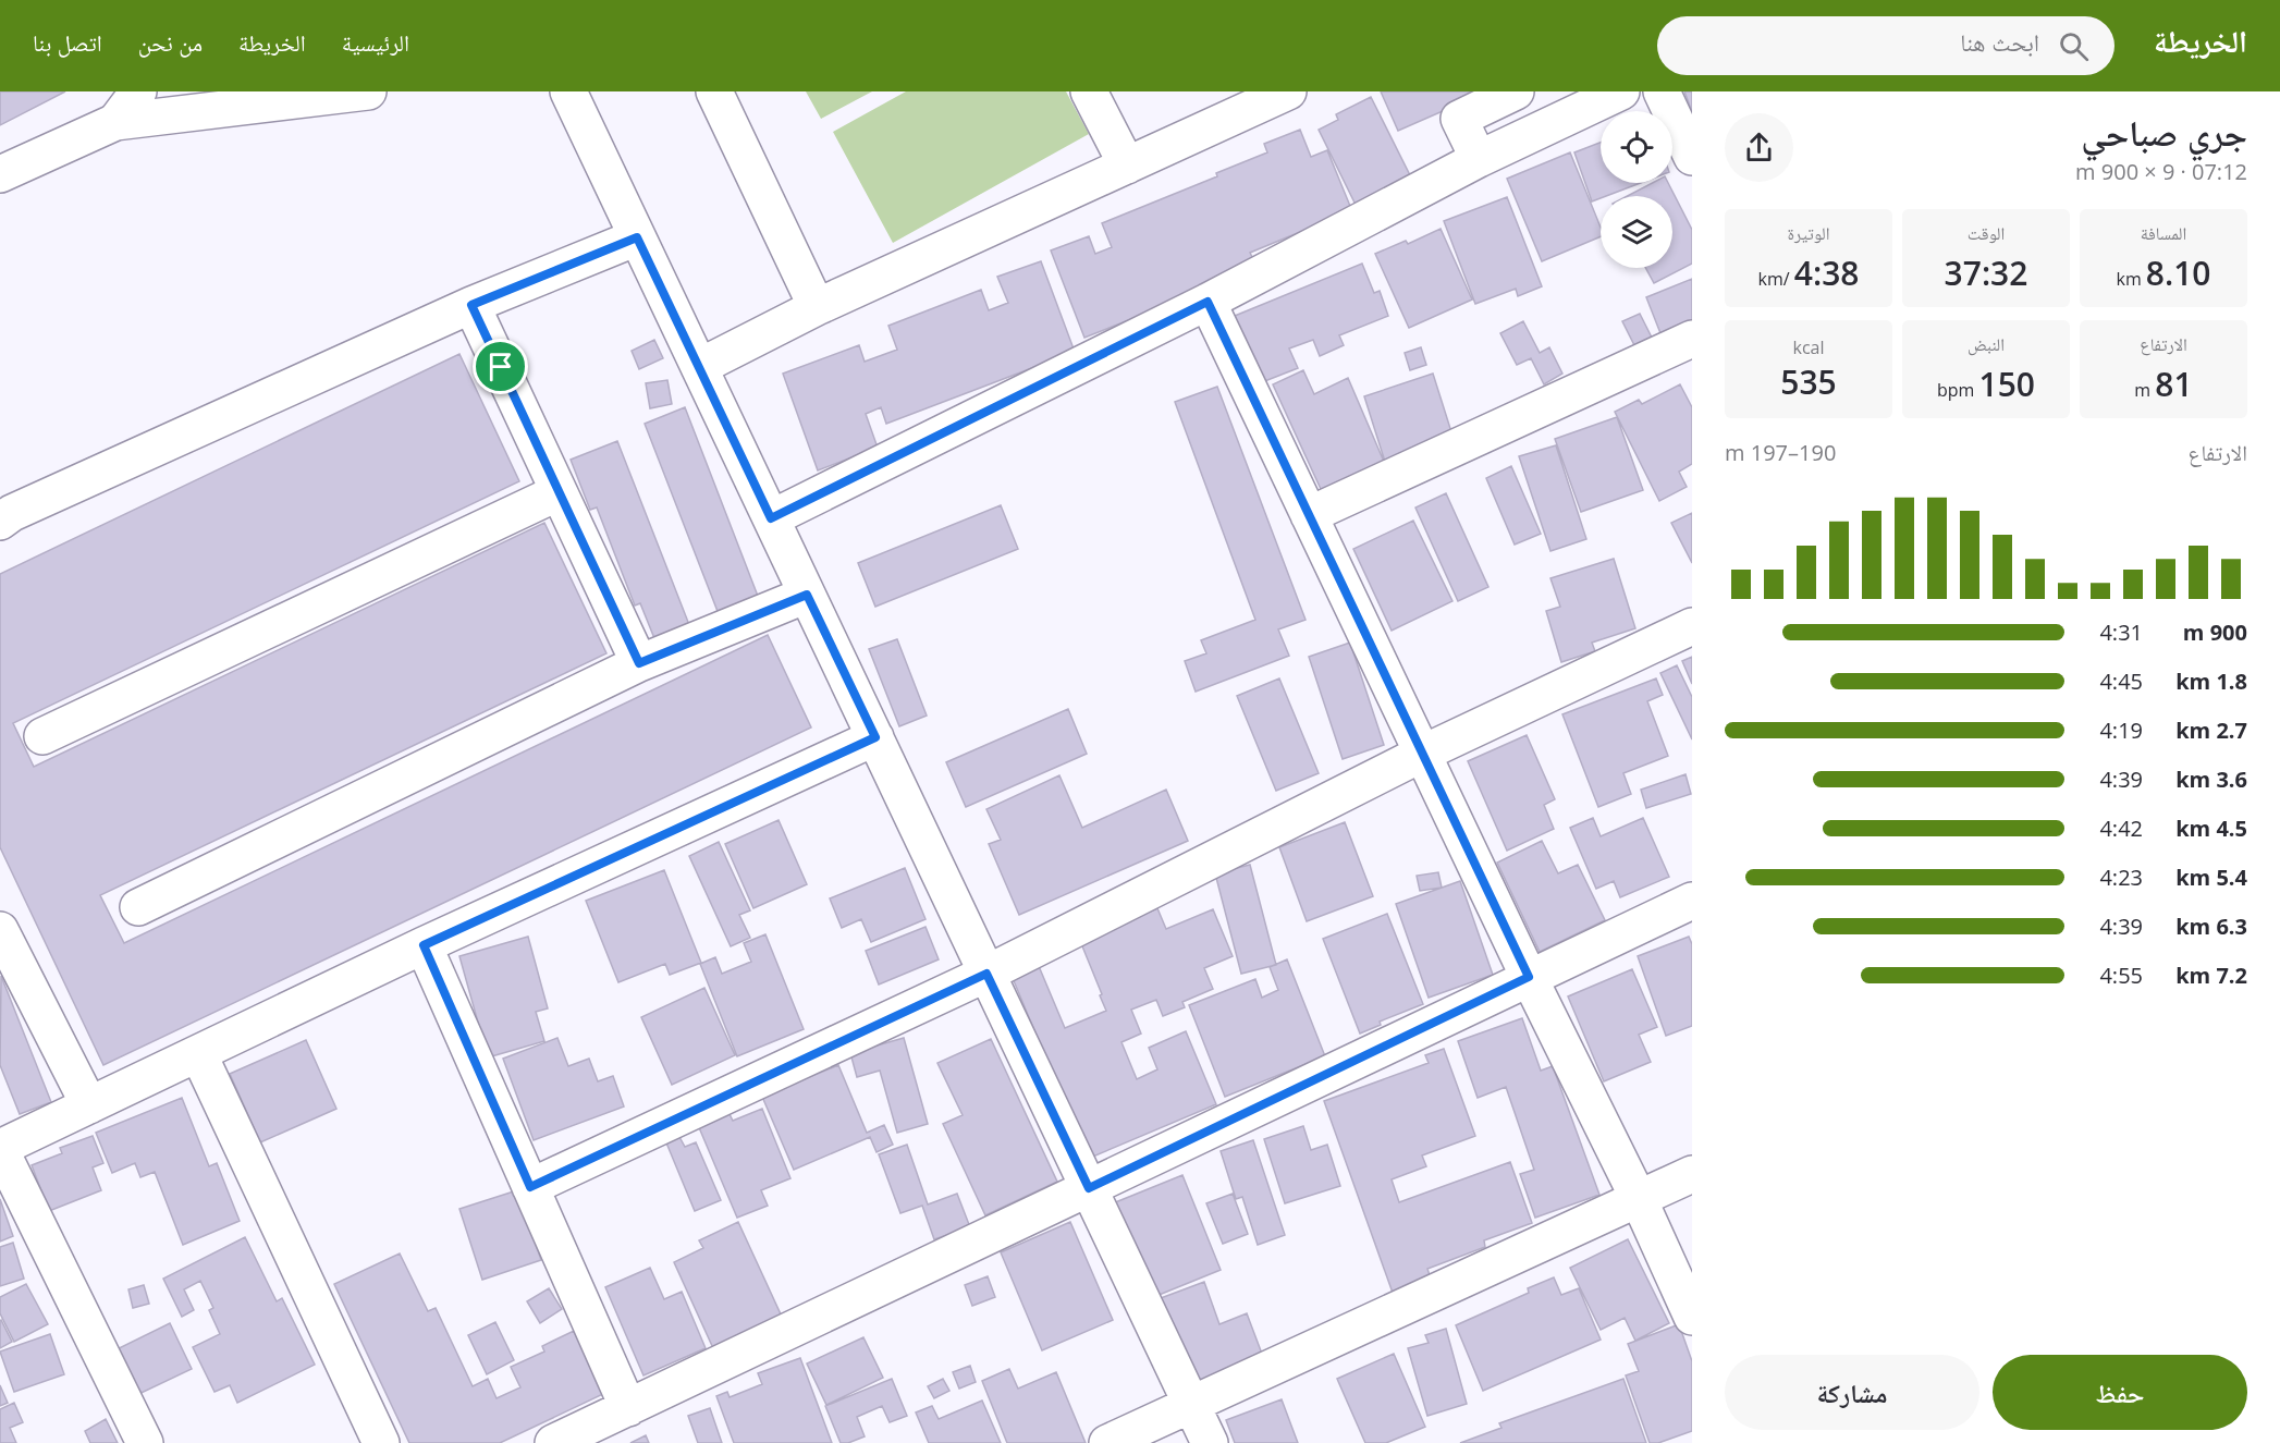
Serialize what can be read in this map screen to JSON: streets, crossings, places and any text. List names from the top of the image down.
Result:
{
  "page": {
    "header": "الخريطة",
    "search": "ابحث هنا",
    "nav": [
      "الرئيسية",
      "الخريطة",
      "من نحن",
      "اتصل بنا"
    ],
    "heading": ["جري صباحي", "07:12 · 9 × 900 m"],
    "stats": [
      ["المسافة", "8.10 km"],
      ["الوقت", "37:32"],
      ["الوتيرة", "4:38 /km"],
      ["الارتفاع", "81 m"],
      ["النبض", "150 bpm"],
      ["kcal", "535"]
    ],
    "chart": ["الارتفاع", "190–197 m"],
    "list": [
      {
        "name": "900 m",
        "note": "4:31"
      },
      {
        "name": "1.8 km",
        "note": "4:45"
      },
      {
        "name": "2.7 km",
        "note": "4:19"
      },
      {
        "name": "3.6 km",
        "note": "4:39"
      },
      {
        "name": "4.5 km",
        "note": "4:42"
      },
      {
        "name": "5.4 km",
        "note": "4:23"
      },
      {
        "name": "6.3 km",
        "note": "4:39"
      },
      {
        "name": "7.2 km",
        "note": "4:55"
      }
    ],
    "buttons": ["حفظ", "مشاركة"]
  }
}
